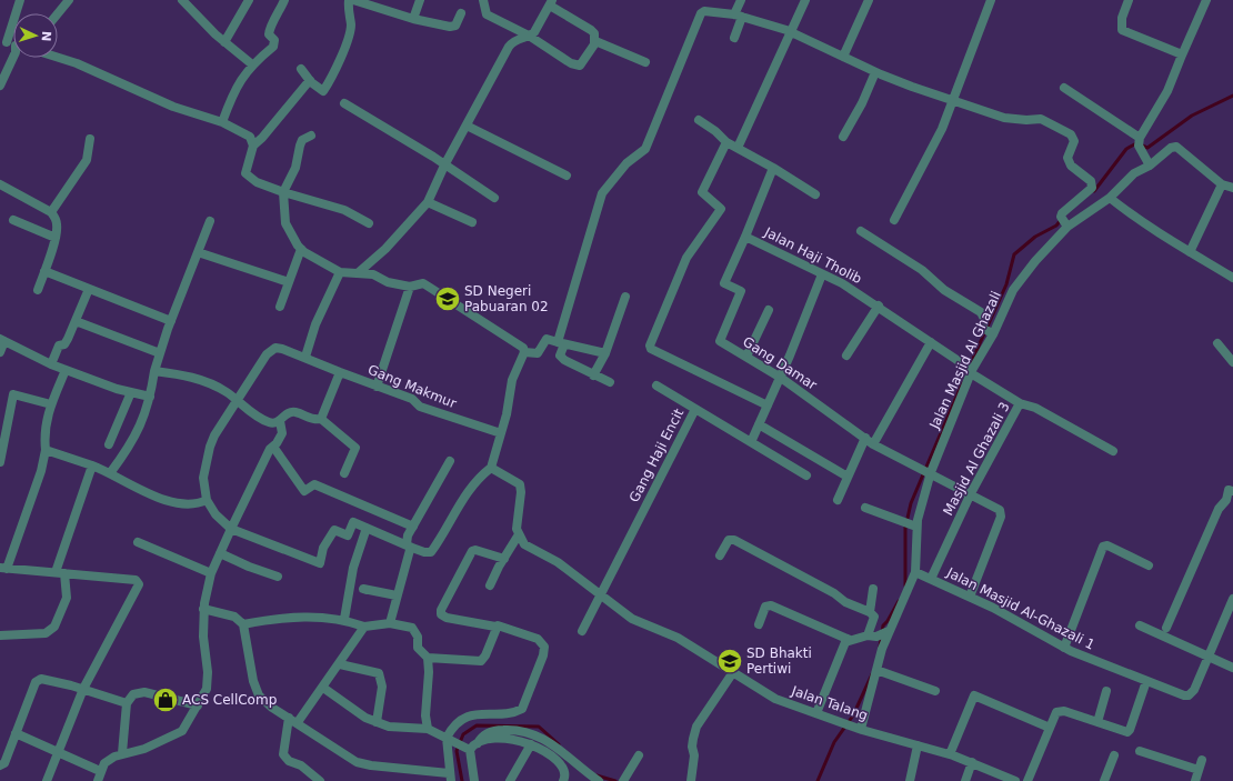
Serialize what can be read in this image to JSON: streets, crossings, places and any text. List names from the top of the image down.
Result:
{
  "streets": {
    "street": [
      "Jalan Haji Tholib",
      "Jalan Masjid Al Ghazali",
      "Gang Damar",
      "Gang Makmur",
      "Gang Haji Encit",
      "Masjid Al Ghazali 3",
      "Jalan Masjid Al-Ghazali 1",
      "Jalan Talang"
    ]
  },
  "crossings": [
    ["Jalan Haji Tholib", "Jalan Masjid Al Ghazali"],
    ["Jalan Haji Tholib", "Gang Damar"],
    ["Jalan Haji Tholib", "Masjid Al Ghazali 3"],
    ["Jalan Masjid Al Ghazali", "Gang Damar"],
    ["Jalan Masjid Al Ghazali", "Masjid Al Ghazali 3"],
    ["Jalan Masjid Al Ghazali", "Jalan Masjid Al-Ghazali 1"],
    ["Gang Damar", "Masjid Al Ghazali 3"],
    ["Gang Damar", "Jalan Masjid Al-Ghazali 1"],
    ["Gang Haji Encit", "Jalan Talang"],
    ["Masjid Al Ghazali 3", "Jalan Masjid Al-Ghazali 1"]
  ],
  "places": {
    "school or university": ["SD Negeri Pabuaran 02", "SD Bhakti Pertiwi"],
    "shop": ["ACS CellComp"]
  },
  "north": "right"
}
